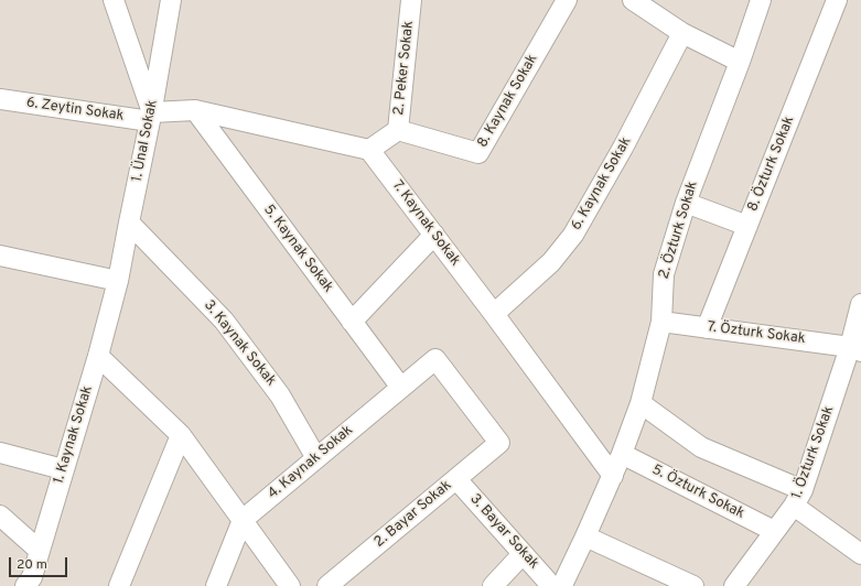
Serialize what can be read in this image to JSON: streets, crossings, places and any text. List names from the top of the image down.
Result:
{
  "streets": {
    "street": [
      "2. Peker Sokak",
      "8. Kaynak Sokak",
      "6. Zeytin Sokak",
      "1. Ünal Sokak",
      "8. Özturk Sokak",
      "6. Kaynak Sokak",
      "7. Kaynak Sokak",
      "2. Özturk Sokak",
      "5. Kaynak Sokak",
      "7. Özturk Sokak",
      "3. Kaynak Sokak",
      "1. Kaynak Sokak",
      "1. Özturk Sokak",
      "4. Kaynak Sokak",
      "5. Özturk Sokak",
      "2. Bayar Sokak",
      "3. Bayar Sokak"
    ]
  },
  "crossings": [
    ["2. Peker Sokak", "8. Kaynak Sokak"],
    ["2. Peker Sokak", "7. Kaynak Sokak"],
    ["6. Zeytin Sokak", "1. Ünal Sokak"],
    ["1. Ünal Sokak", "3. Kaynak Sokak"],
    ["1. Ünal Sokak", "1. Kaynak Sokak"],
    ["8. Özturk Sokak", "7. Özturk Sokak"],
    ["6. Kaynak Sokak", "7. Kaynak Sokak"],
    ["7. Kaynak Sokak", "2. Özturk Sokak"],
    ["2. Özturk Sokak", "7. Özturk Sokak"],
    ["2. Özturk Sokak", "5. Özturk Sokak"],
    ["5. Kaynak Sokak", "4. Kaynak Sokak"],
    ["7. Özturk Sokak", "1. Özturk Sokak"],
    ["3. Kaynak Sokak", "4. Kaynak Sokak"],
    ["1. Özturk Sokak", "5. Özturk Sokak"],
    ["4. Kaynak Sokak", "2. Bayar Sokak"],
    ["2. Bayar Sokak", "3. Bayar Sokak"]
  ],
  "scale_bar": "20 m"
}
